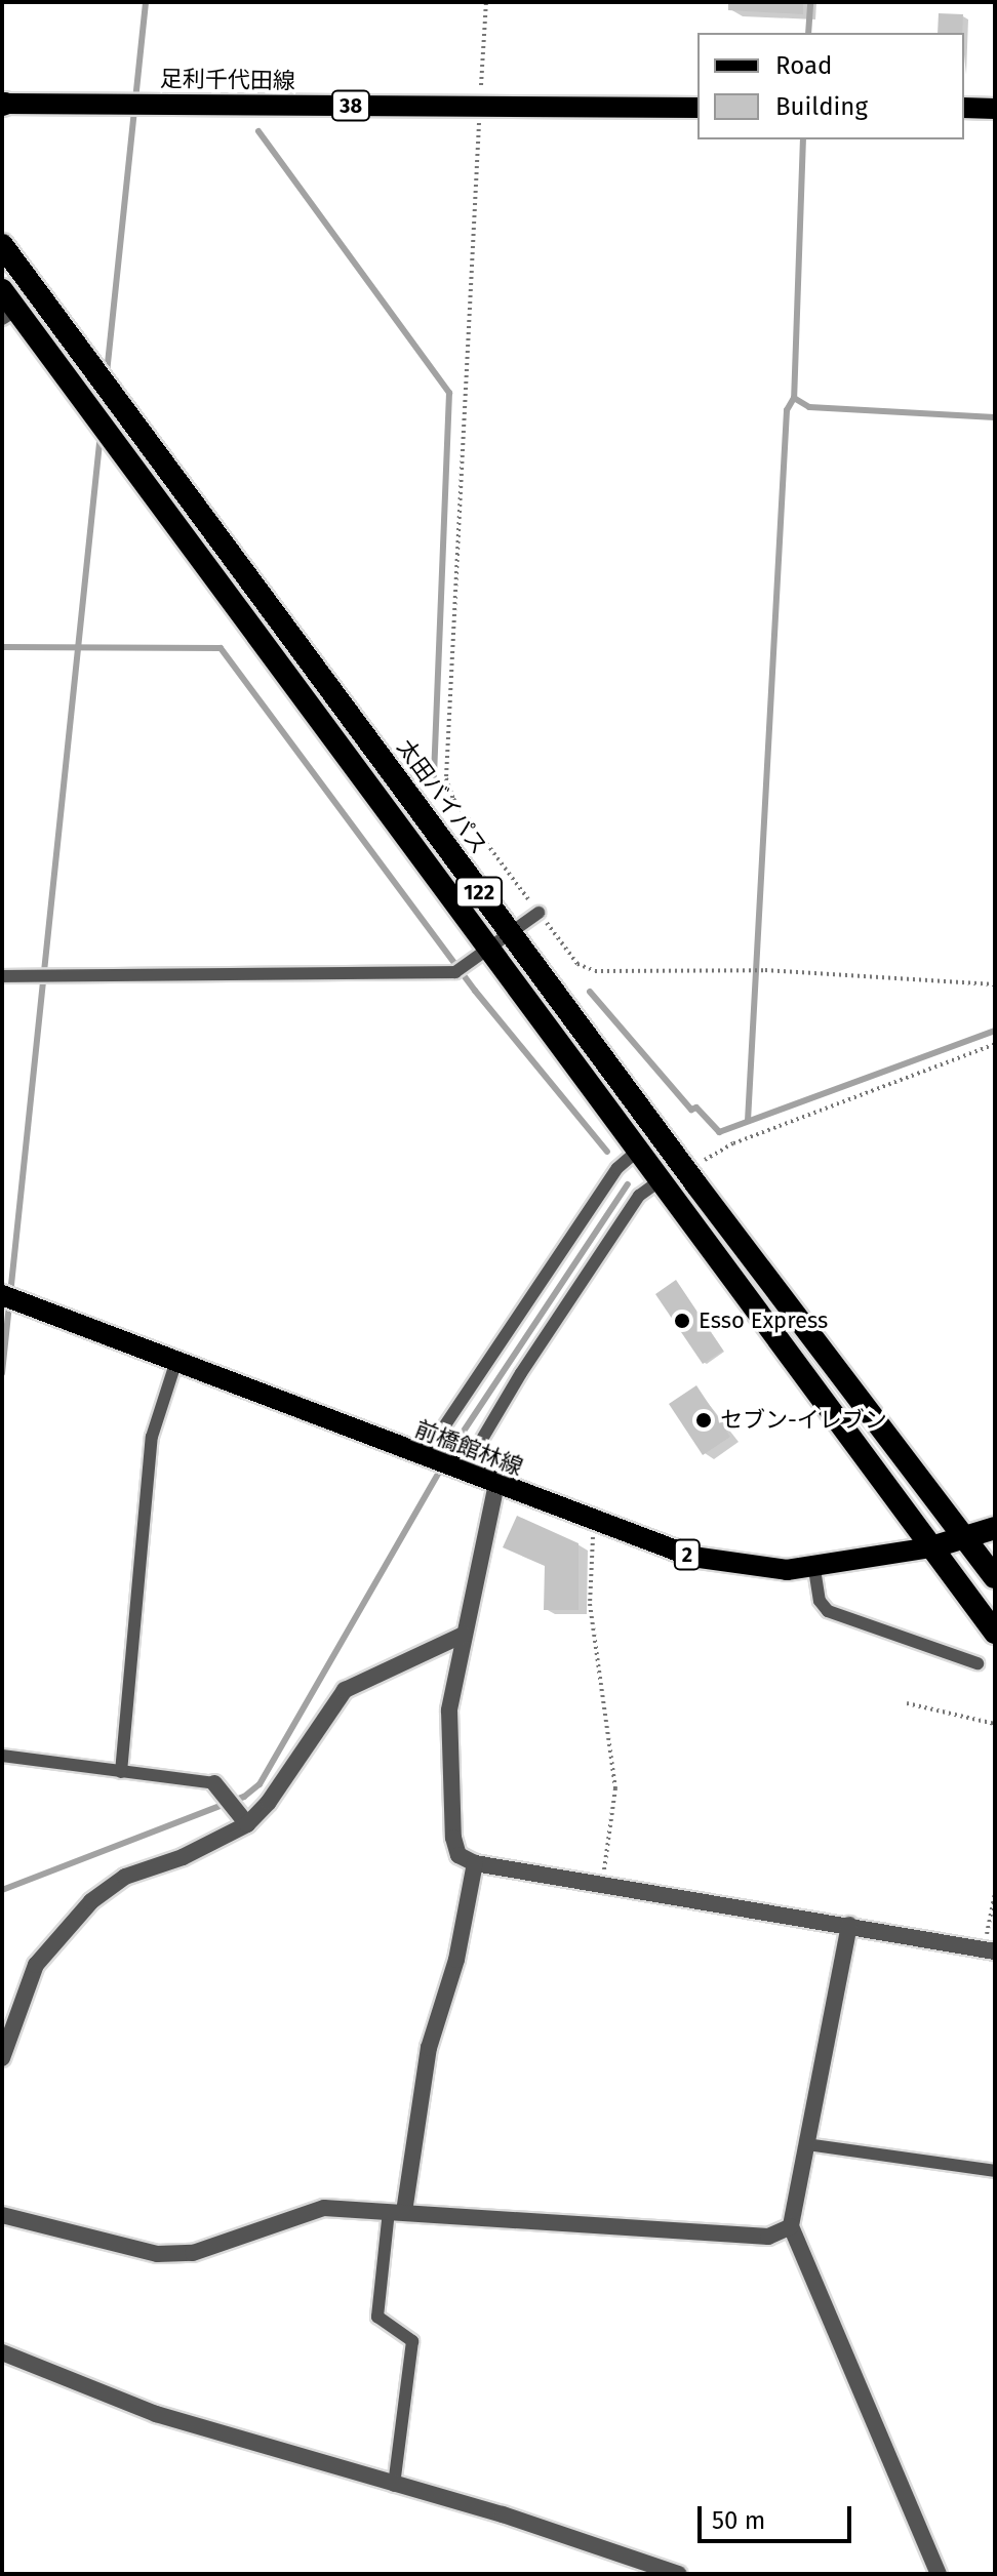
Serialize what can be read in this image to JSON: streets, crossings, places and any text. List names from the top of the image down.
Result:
{
  "streets": {
    "highway": ["太田バイパス", "122"],
    "main road": [
      "足利千代田線",
      "38",
      "前橋館林線",
      "2"
    ]
  },
  "crossings": [
    ["太田バイパス", "122"],
    ["122", "前橋館林線"]
  ],
  "places": ["Esso Express", "セブン-イレブン"],
  "legend": ["Road", "Building"],
  "scale_bar": "50 m"
}
